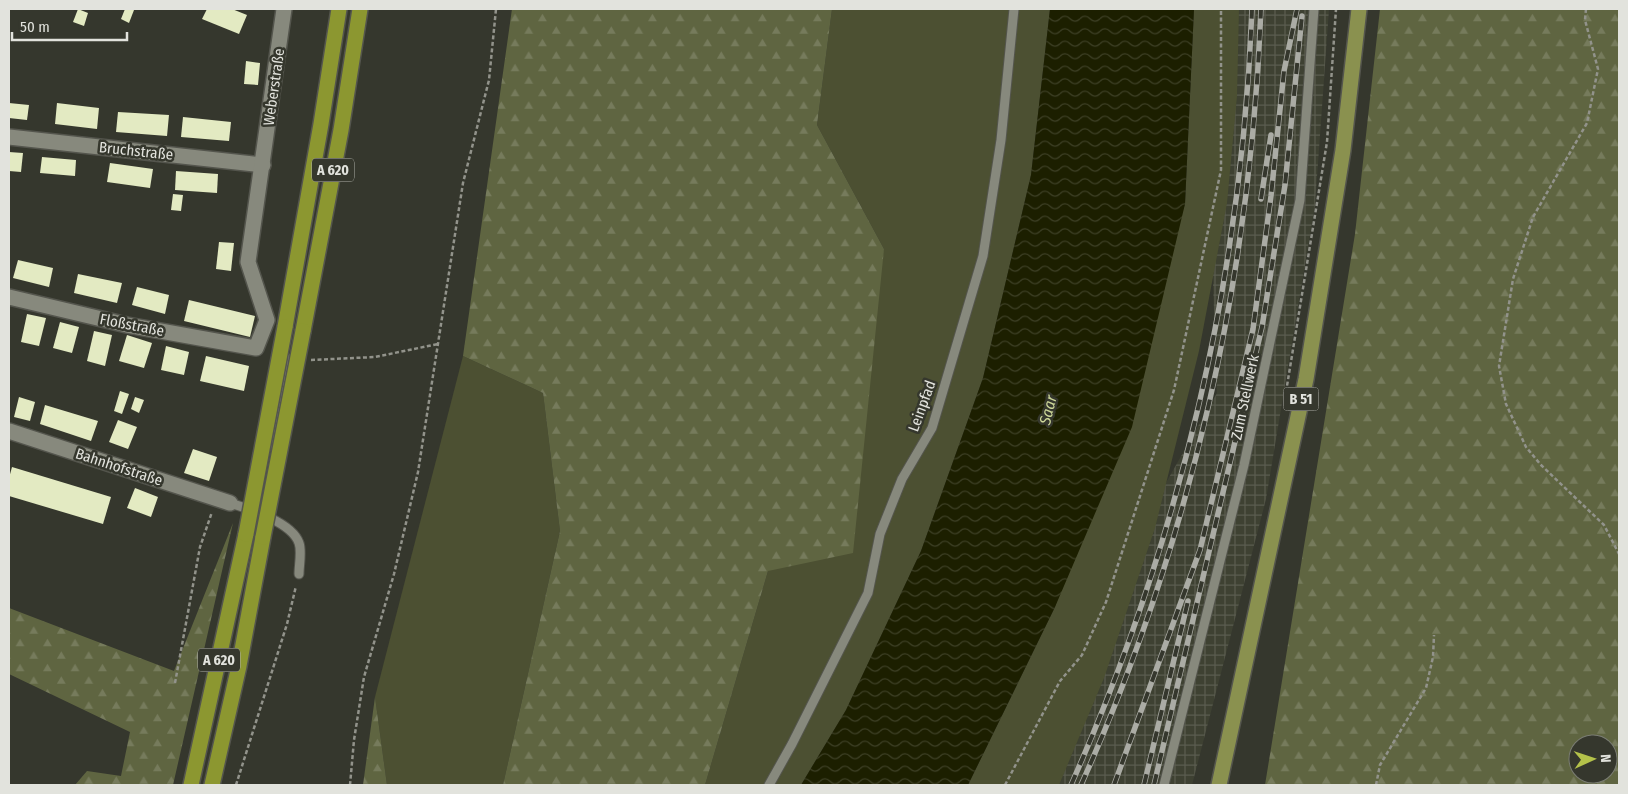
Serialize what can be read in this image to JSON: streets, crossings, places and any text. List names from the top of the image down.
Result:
{
  "streets": {
    "highway": ["A 620"],
    "main road": ["B 51"],
    "street": [
      "Weberstraße",
      "Bruchstraße",
      "Floßstraße",
      "Bahnhofstraße"
    ],
    "lane": ["Zum Stellwerk", "Leinpfad"]
  },
  "crossings": [
    ["Weberstraße", "Bruchstraße"],
    ["Weberstraße", "Floßstraße"]
  ],
  "water": ["Saar"],
  "scale_bar": "50 m",
  "north": "right"
}
